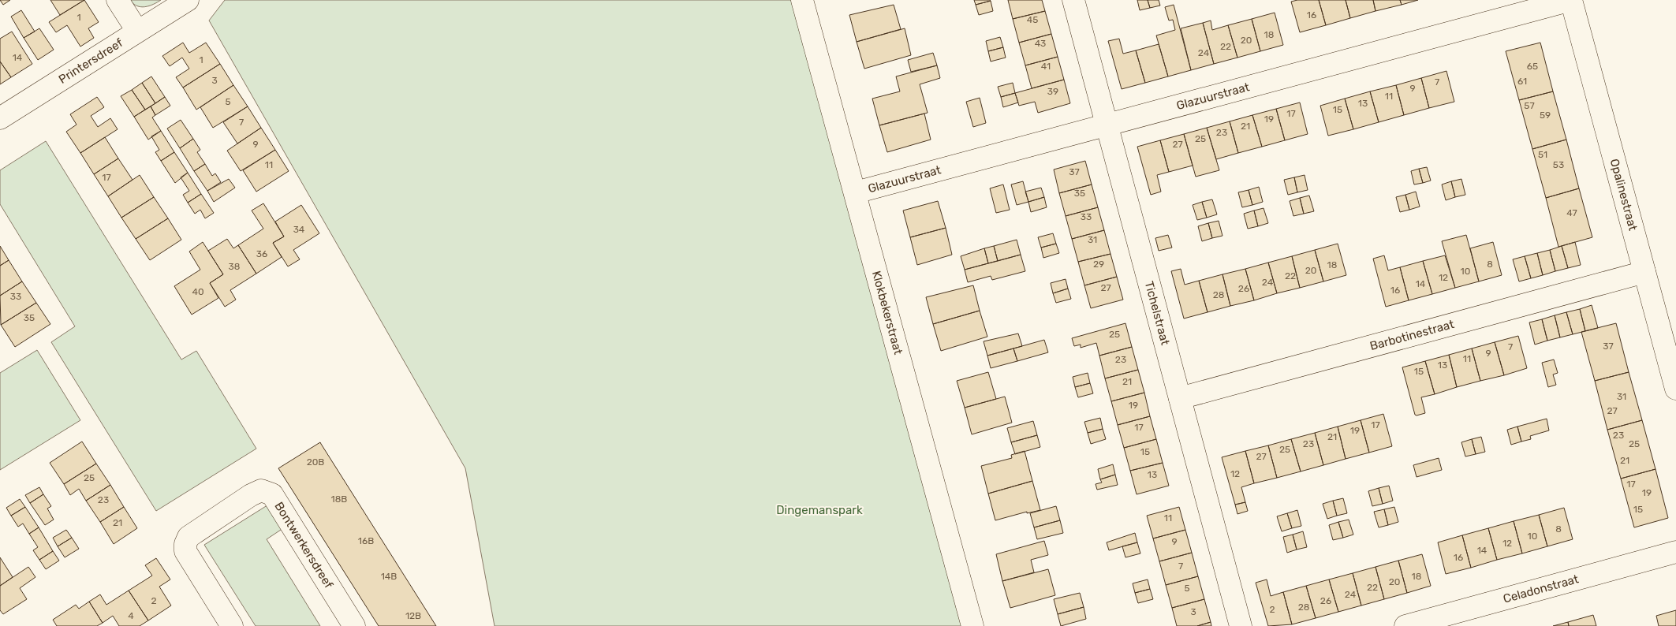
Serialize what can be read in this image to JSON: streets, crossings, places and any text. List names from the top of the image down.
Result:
{
  "streets": {
    "street": [
      "Printersdreef",
      "Glazuurstraat",
      "Opalinestraat",
      "Klokbekerstraat",
      "Tichelstraat",
      "Barbotinestraat",
      "Bontwerkersdreef",
      "Celadonstraat"
    ]
  },
  "crossings": [
    ["Glazuurstraat", "Opalinestraat"],
    ["Glazuurstraat", "Klokbekerstraat"],
    ["Glazuurstraat", "Tichelstraat"],
    ["Opalinestraat", "Barbotinestraat"],
    ["Tichelstraat", "Barbotinestraat"]
  ],
  "parks": ["Dingemanspark"],
  "house_numbers": [
    "16",
    "1",
    "45",
    "18",
    "20",
    "43",
    "22",
    "24",
    "14",
    "1",
    "41",
    "65",
    "3",
    "61",
    "7",
    "9",
    "39",
    "11",
    "5",
    "13",
    "57",
    "15",
    "17",
    "59",
    "19",
    "7",
    "21",
    "23",
    "25",
    "9",
    "27",
    "51",
    "11",
    "53",
    "37",
    "17",
    "35",
    "47",
    "33",
    "34",
    "31",
    "36",
    "29",
    "8",
    "18",
    "38",
    "20",
    "10",
    "22",
    "12",
    "24",
    "14",
    "27",
    "26",
    "16",
    "40",
    "28",
    "33",
    "35",
    "25",
    "37",
    "7",
    "9",
    "11",
    "23",
    "13",
    "15",
    "21",
    "31",
    "19",
    "27",
    "17",
    "17",
    "19",
    "23",
    "21",
    "23",
    "25",
    "25",
    "15",
    "27",
    "21",
    "20B",
    "12",
    "13",
    "25",
    "17",
    "19",
    "18B",
    "23",
    "15",
    "11",
    "21",
    "8",
    "10",
    "16B",
    "9",
    "12",
    "14",
    "16",
    "7",
    "14B",
    "18",
    "20",
    "22",
    "5",
    "24",
    "2",
    "26",
    "28",
    "2",
    "3",
    "4",
    "12B"
  ]
}
